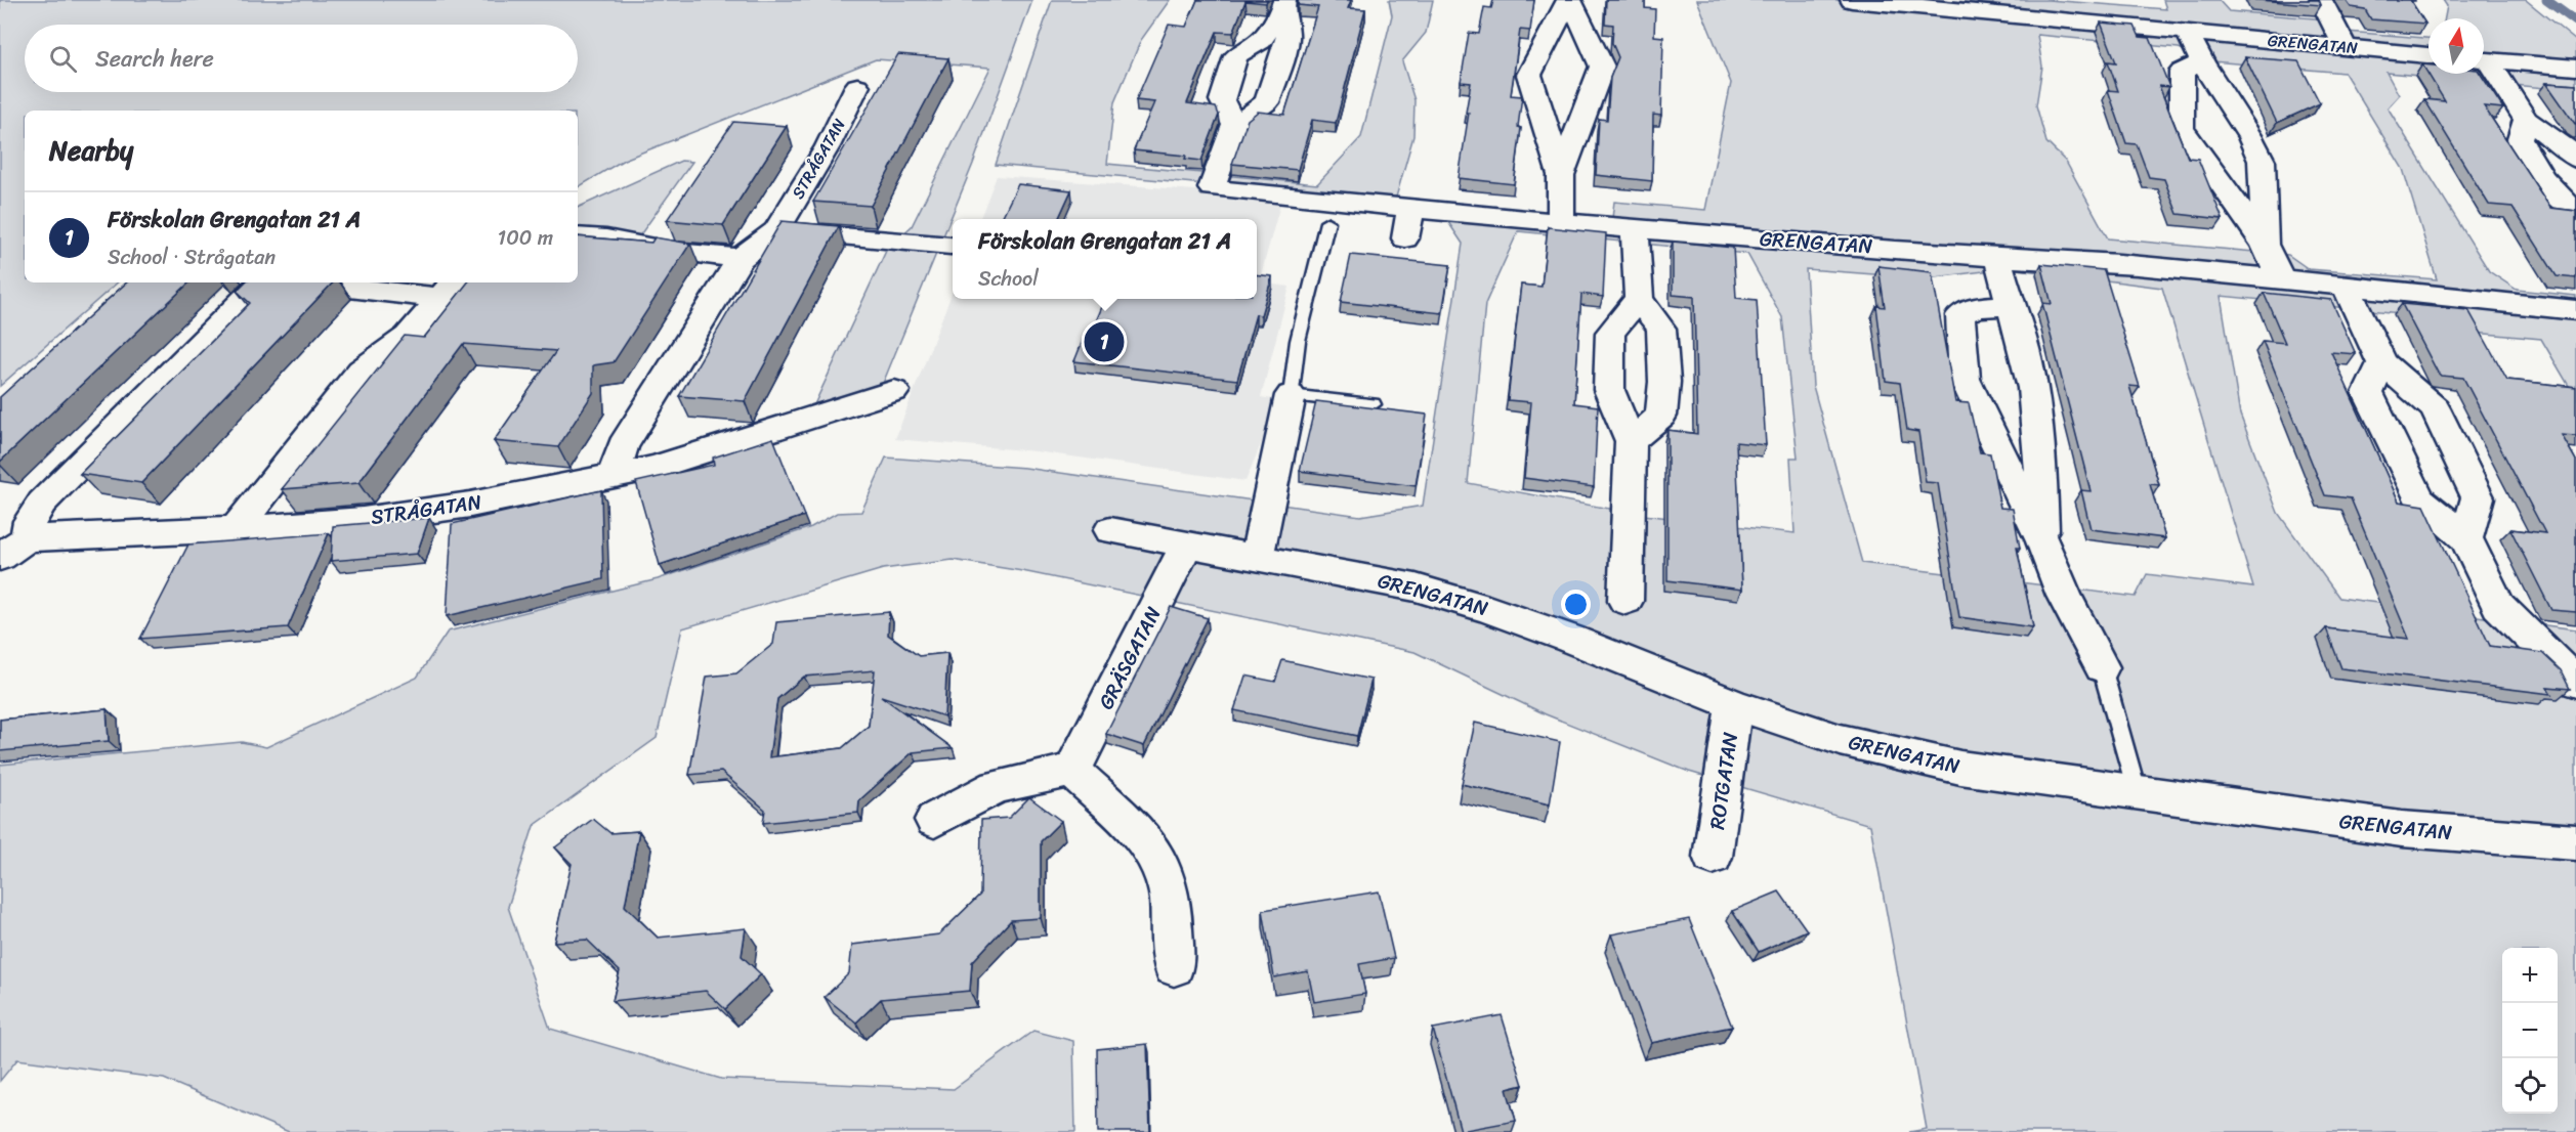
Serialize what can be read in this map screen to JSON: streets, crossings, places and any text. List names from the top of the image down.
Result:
{
  "streets": {
    "street": [
      "GRENGATAN",
      "STRÅGATAN",
      "GRÄSGATAN",
      "ROTGATAN"
    ]
  },
  "crossings": [
    ["GRENGATAN", "GRÄSGATAN"],
    ["GRENGATAN", "ROTGATAN"]
  ],
  "north": "top",
  "page": {
    "search": "Search here",
    "heading": "Nearby",
    "list": [
      {
        "mark": "1",
        "name": "Förskolan Grengatan 21 A",
        "note": "School · Strågatan",
        "value": "100 m"
      }
    ],
    "popup": ["Förskolan Grengatan 21 A", "School"],
    "pins": "1",
    "map_buttons": ["+", "−"]
  }
}
